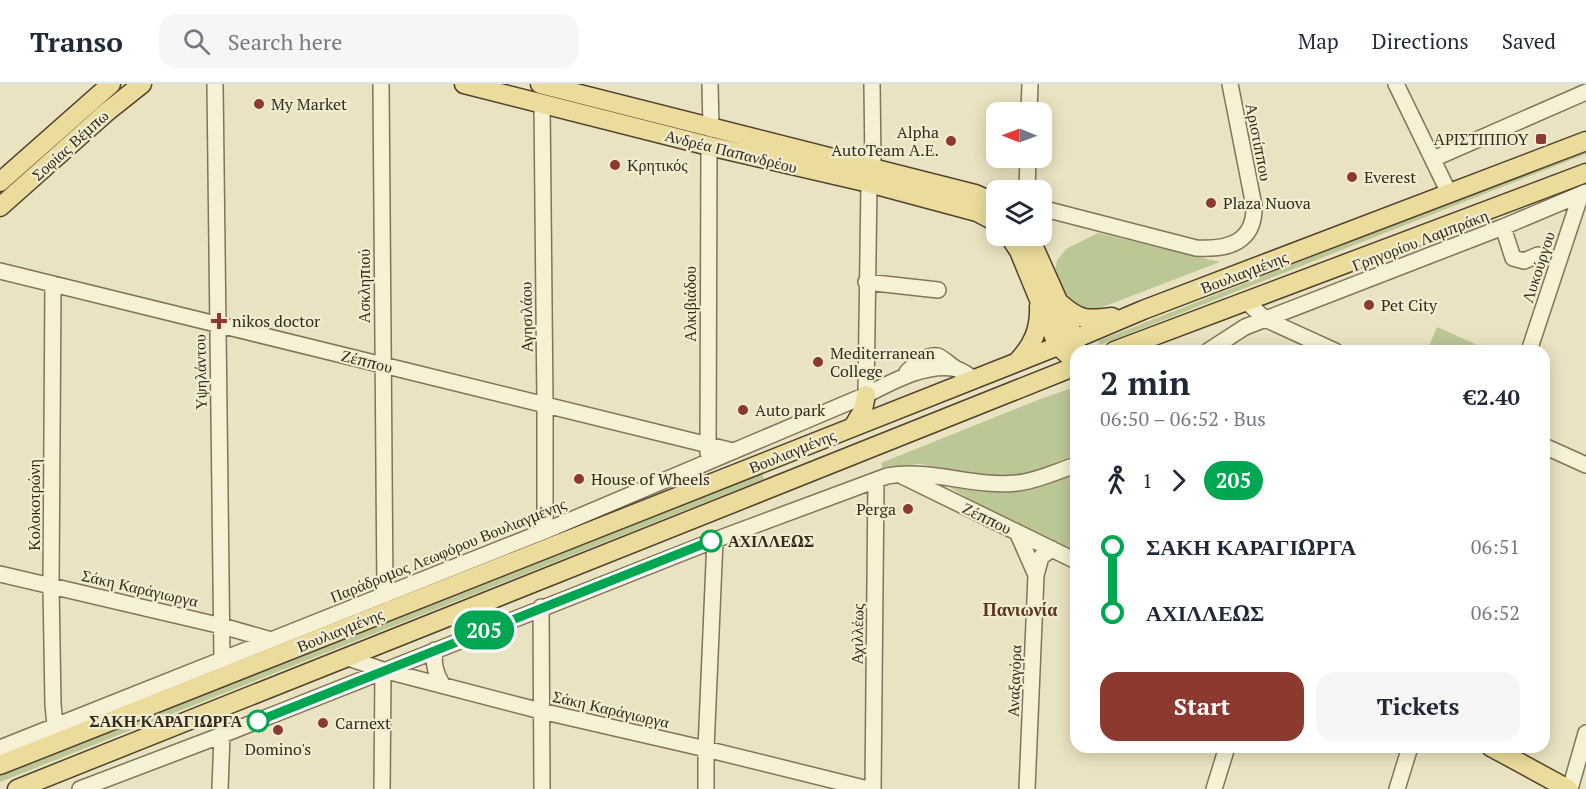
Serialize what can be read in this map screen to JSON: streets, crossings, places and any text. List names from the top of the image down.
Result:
{
  "streets": {
    "main road": ["Σοφίας Βέμπω", "Ανδρέα Παπανδρέου", "Βουλιαγμένης"],
    "street": [
      "Αριστίππου",
      "Γρηγορίου Λαμπράκη",
      "Λυκούργου",
      "Ασκληπιού",
      "Αλκιβιάδου",
      "Αγησιλάου",
      "Ζέππου",
      "Υψηλάντου",
      "Κολοκοτρώνη",
      "Παράδρομος Λεωφόρου Βουλιαγμένης",
      "Σάκη Καράγιωργα",
      "Αχιλλέως",
      "Αναξαγόρα"
    ]
  },
  "crossings": [
    ["Ανδρέα Παπανδρέου", "Αλκιβιάδου"],
    ["Ανδρέα Παπανδρέου", "Αγησιλάου"],
    ["Γρηγορίου Λαμπράκη", "Λυκούργου"],
    ["Βουλιαγμένης", "Παράδρομος Λεωφόρου Βουλιαγμένης"],
    ["Βουλιαγμένης", "Σάκη Καράγιωργα"],
    ["Ασκληπιού", "Ζέππου"],
    ["Ασκληπιού", "Παράδρομος Λεωφόρου Βουλιαγμένης"],
    ["Αλκιβιάδου", "Ζέππου"],
    ["Αλκιβιάδου", "Παράδρομος Λεωφόρου Βουλιαγμένης"],
    ["Αγησιλάου", "Ζέππου"],
    ["Αγησιλάου", "Παράδρομος Λεωφόρου Βουλιαγμένης"],
    ["Ζέππου", "Υψηλάντου"],
    ["Ζέππου", "Κολοκοτρώνη"],
    ["Ζέππου", "Παράδρομος Λεωφόρου Βουλιαγμένης"],
    ["Ζέππου", "Αναξαγόρα"],
    ["Υψηλάντου", "Παράδρομος Λεωφόρου Βουλιαγμένης"],
    ["Υψηλάντου", "Σάκη Καράγιωργα"],
    ["Κολοκοτρώνη", "Παράδρομος Λεωφόρου Βουλιαγμένης"],
    ["Κολοκοτρώνη", "Σάκη Καράγιωργα"],
    ["Παράδρομος Λεωφόρου Βουλιαγμένης", "Σάκη Καράγιωργα"],
    ["Σάκη Καράγιωργα", "Αχιλλέως"]
  ],
  "districts": ["Πανιωνία"],
  "places": {
    "other": [
      "My Market",
      "Alpha AutoTeam Α.Ε.",
      "Κρητικός",
      "Everest",
      "Plaza Nuova",
      "Pet City",
      "Mediterranean College",
      "Auto park",
      "House of Wheels",
      "Perga",
      "ΑΧΙΛΛΕΩΣ",
      "ΣΑΚΗ ΚΑΡΑΓΙΩΡΓΑ",
      "Carnext",
      "Domino's"
    ],
    "transit": ["ΑΡΙΣΤΙΠΠΟΥ"],
    "health": ["nikos doctor"]
  },
  "lines": ["bus line 205"],
  "north": "left",
  "page": {
    "header": "Transo",
    "search": "Search here",
    "nav": ["Map", "Directions", "Saved"],
    "on_map": "205",
    "heading": ["2 min", "06:50 – 06:52 · Bus", "€2.40"],
    "legs": ["1", "205"],
    "list": [
      {
        "name": "ΣΑΚΗ ΚΑΡΑΓΙΩΡΓΑ",
        "value": "06:51"
      },
      {
        "name": "ΑΧΙΛΛΕΩΣ",
        "value": "06:52"
      }
    ],
    "buttons": ["Start", "Tickets"]
  }
}
